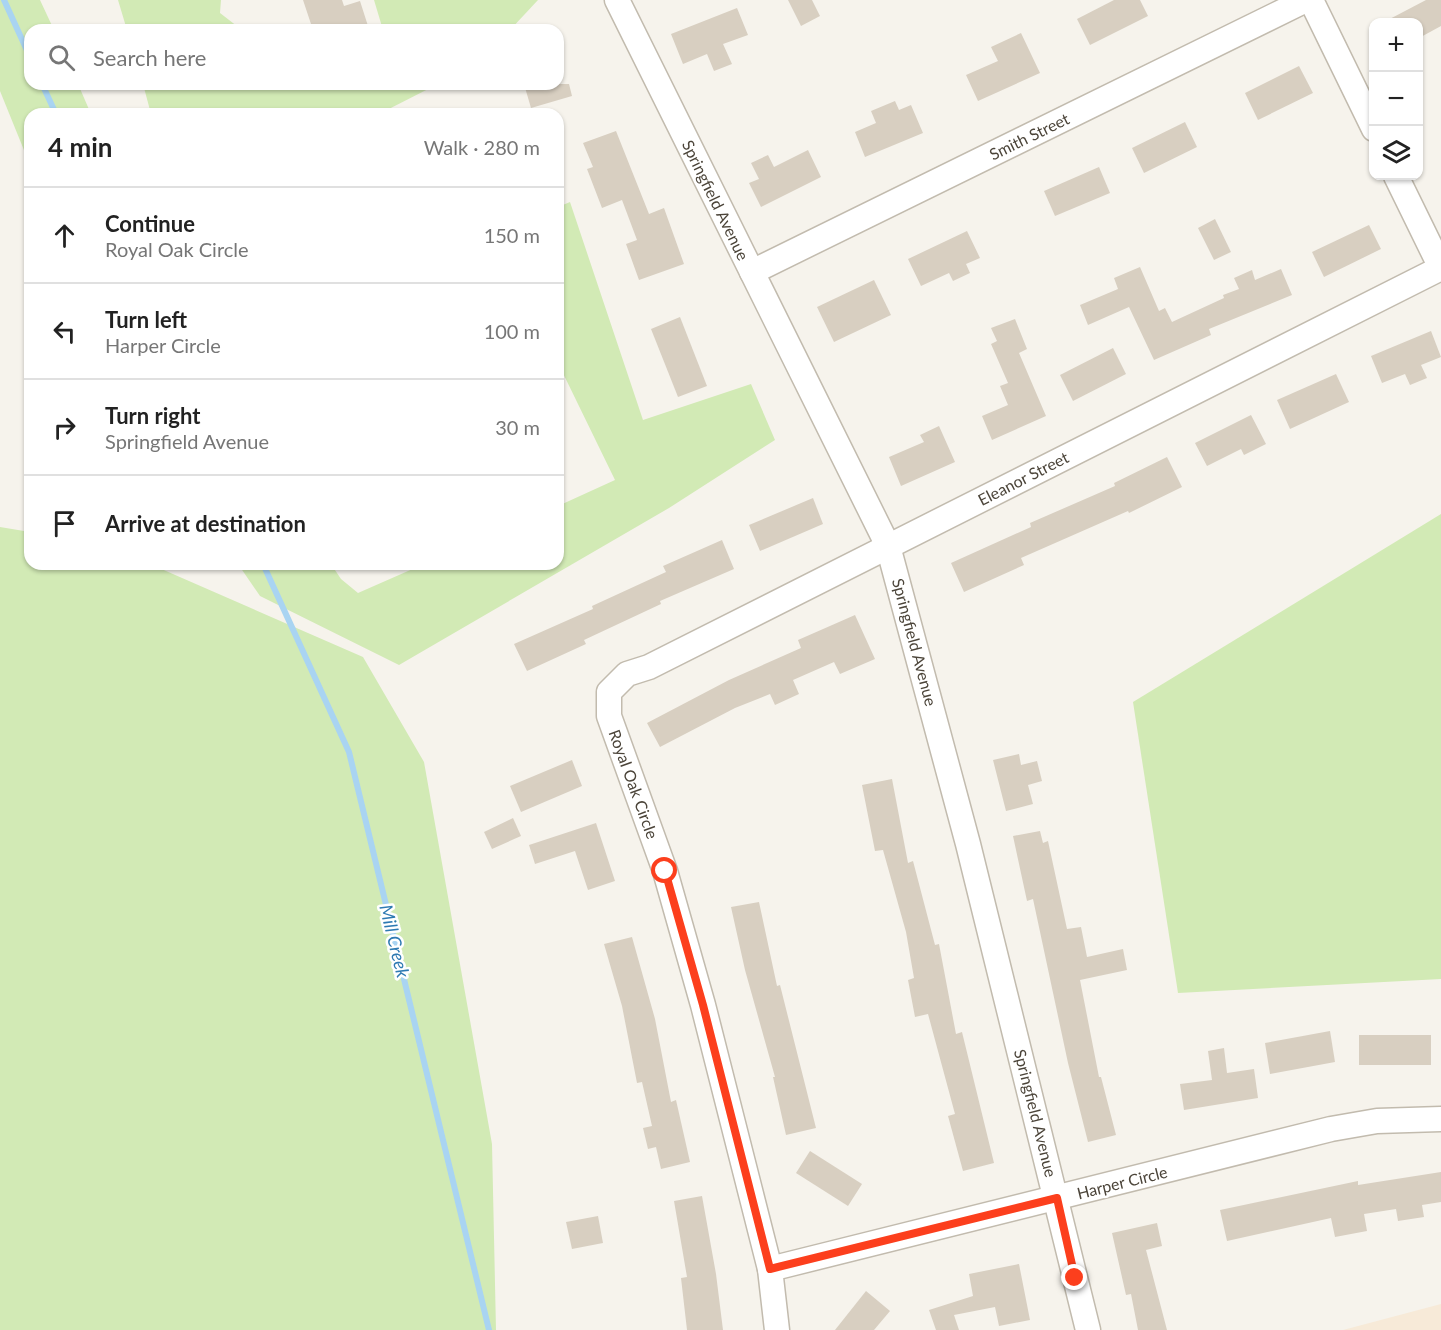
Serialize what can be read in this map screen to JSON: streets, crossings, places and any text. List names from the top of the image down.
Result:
{
  "streets": {
    "street": [
      "Smith Street",
      "Springfield Avenue",
      "Eleanor Street",
      "Royal Oak Circle",
      "Harper Circle"
    ]
  },
  "crossings": [
    ["Smith Street", "Springfield Avenue"],
    ["Springfield Avenue", "Eleanor Street"],
    ["Springfield Avenue", "Harper Circle"],
    ["Eleanor Street", "Royal Oak Circle"],
    ["Royal Oak Circle", "Harper Circle"]
  ],
  "water": ["Mill Creek"],
  "page": {
    "map_buttons": ["+", "−"],
    "search": "Search here",
    "heading": ["4 min", "Walk · 280 m"],
    "list": [
      ["Continue", "Royal Oak Circle", "150 m"],
      ["Turn left", "Harper Circle", "100 m"],
      ["Turn right", "Springfield Avenue", "30 m"],
      "Arrive at destination"
    ]
  }
}
